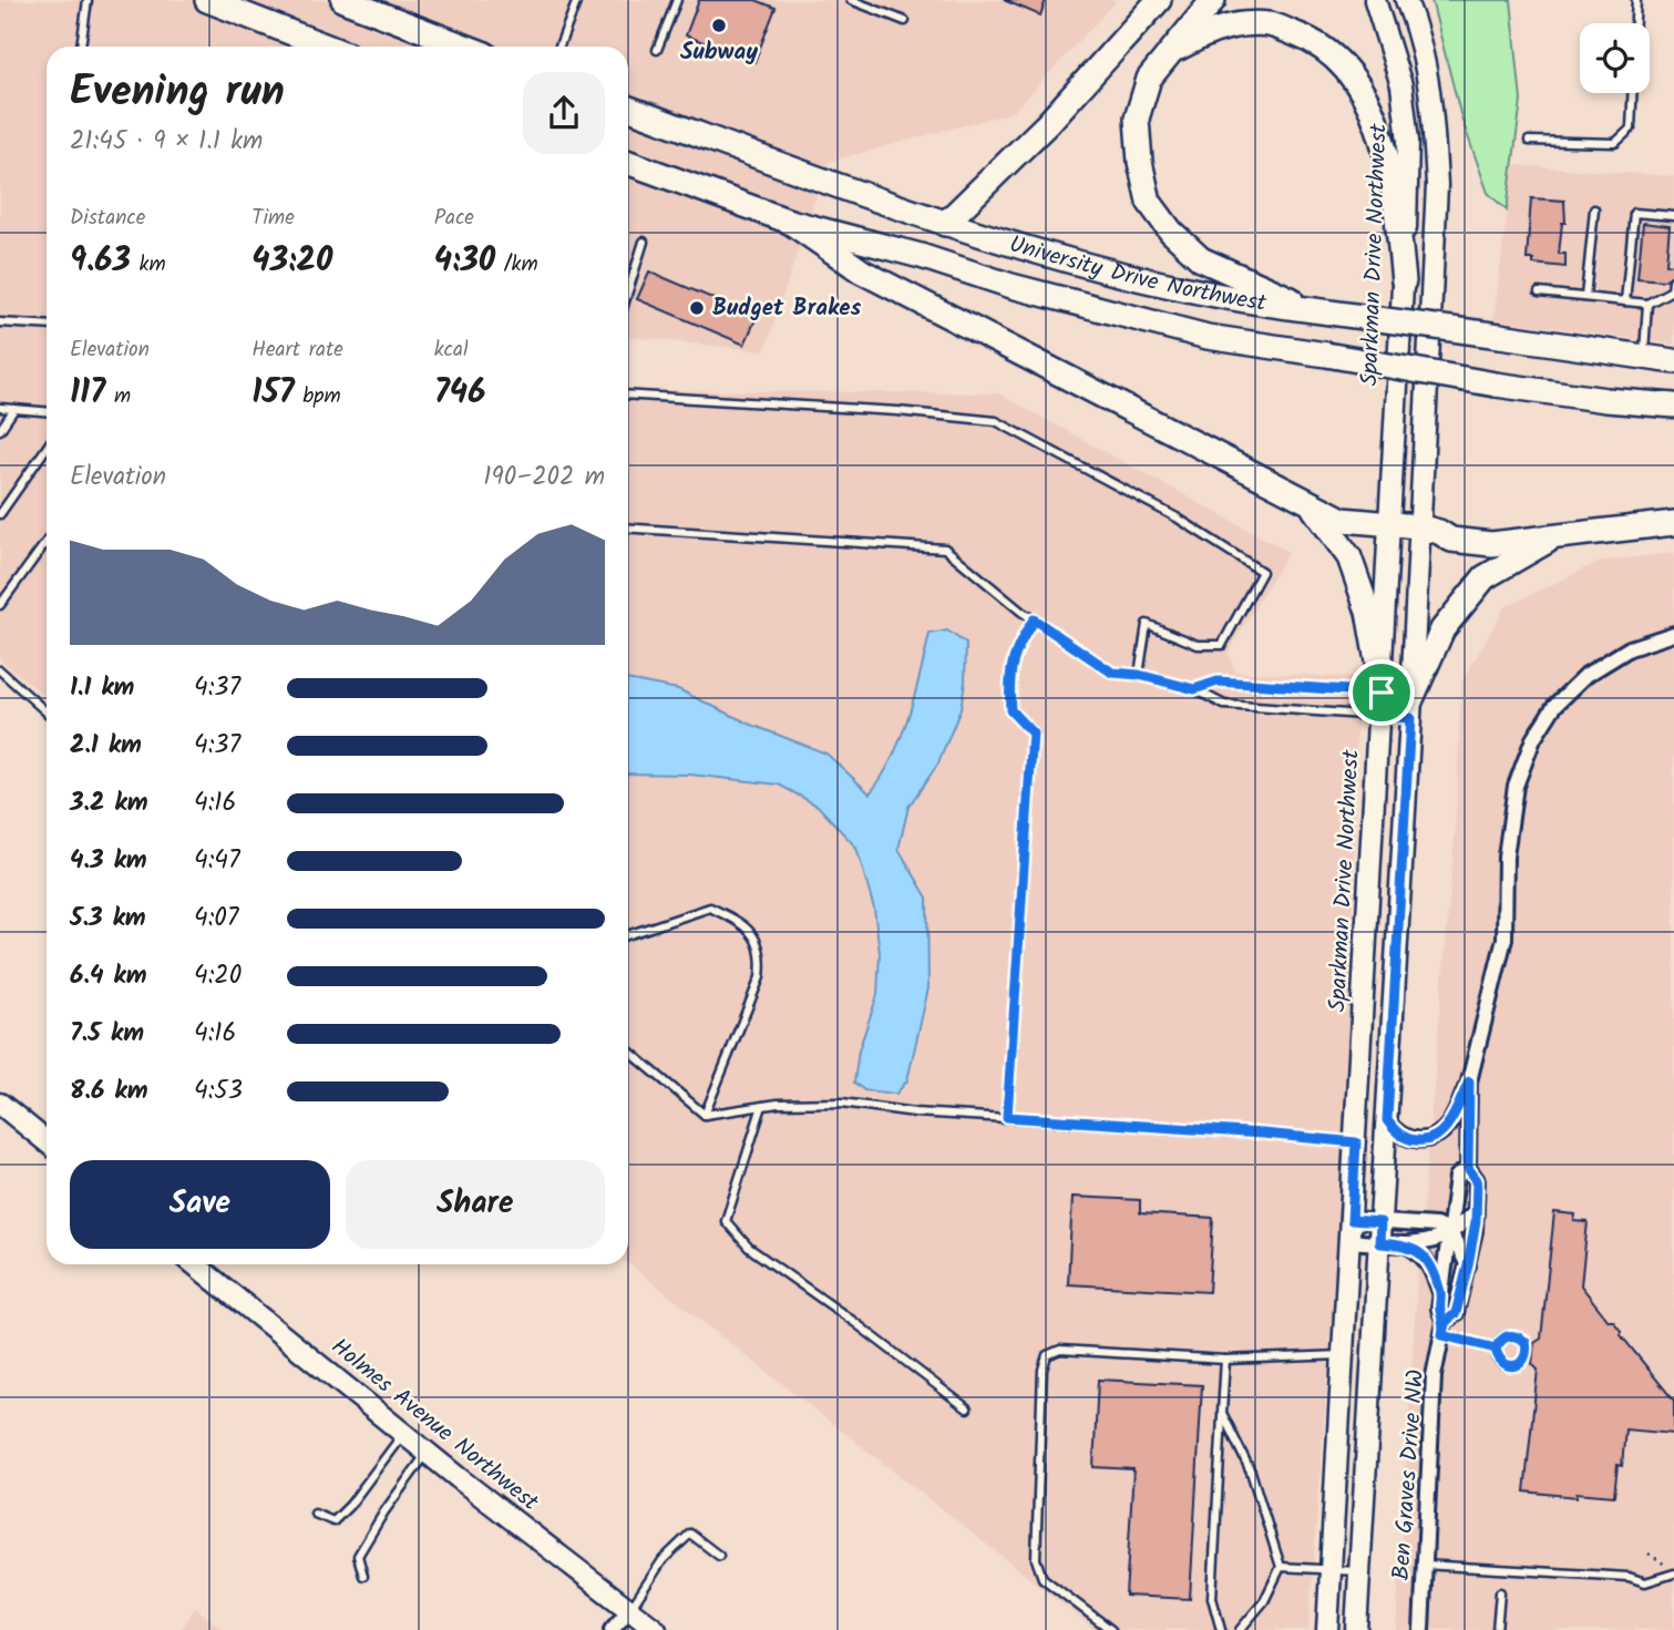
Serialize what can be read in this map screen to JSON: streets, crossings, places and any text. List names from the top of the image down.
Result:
{
  "streets": {
    "highway": ["University Drive Northwest"],
    "main road": ["Sparkman Drive Northwest", "Holmes Avenue Northwest"],
    "street": ["Ben Graves Drive NW"]
  },
  "places": ["Subway", "Budget Brakes"],
  "page": {
    "heading": ["Evening run", "21:45 · 9 × 1.1 km"],
    "stats": [
      ["Distance", "9.63 km"],
      ["Time", "43:20"],
      ["Pace", "4:30 /km"],
      ["Elevation", "117 m"],
      ["Heart rate", "157 bpm"],
      ["kcal", "746"]
    ],
    "chart": ["Elevation", "190–202 m"],
    "list": [
      {
        "name": "1.1 km",
        "note": "4:37"
      },
      {
        "name": "2.1 km",
        "note": "4:37"
      },
      {
        "name": "3.2 km",
        "note": "4:16"
      },
      {
        "name": "4.3 km",
        "note": "4:47"
      },
      {
        "name": "5.3 km",
        "note": "4:07"
      },
      {
        "name": "6.4 km",
        "note": "4:20"
      },
      {
        "name": "7.5 km",
        "note": "4:16"
      },
      {
        "name": "8.6 km",
        "note": "4:53"
      }
    ],
    "buttons": ["Save", "Share"]
  }
}
